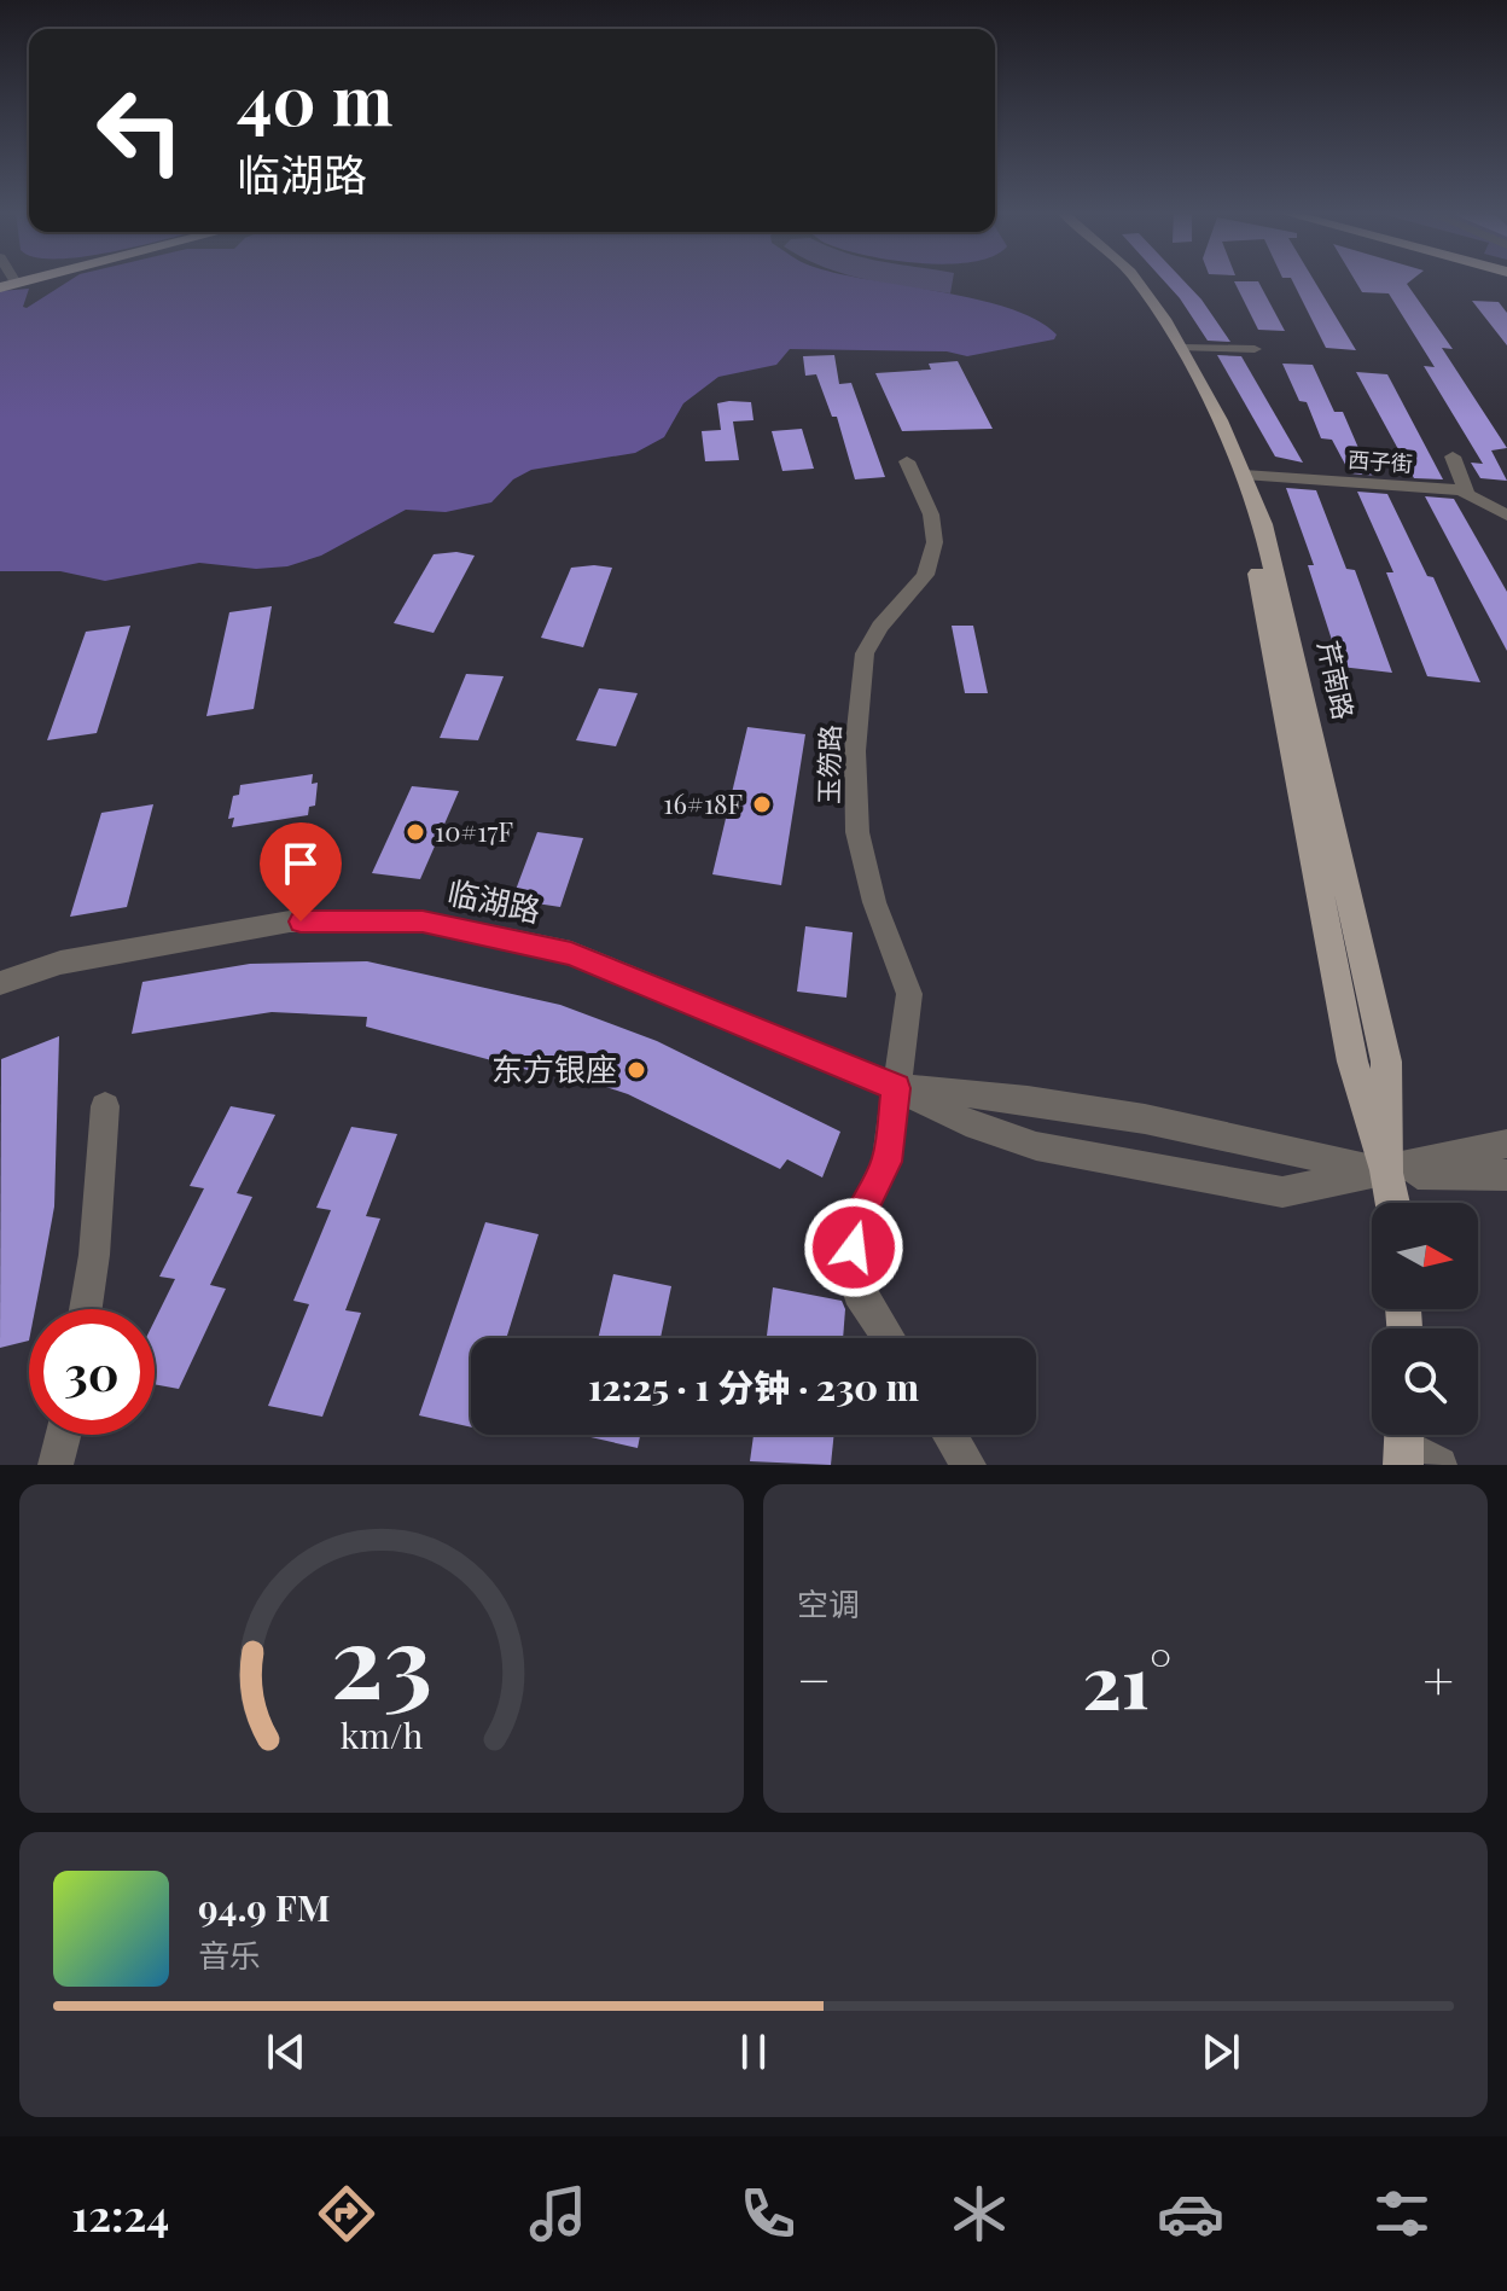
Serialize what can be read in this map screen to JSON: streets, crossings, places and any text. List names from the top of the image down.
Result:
{
  "streets": {
    "street": ["西子街", "玉笏路", "临湖路"]
  },
  "crossings": [
    ["玉笏路", "临湖路"]
  ],
  "places": ["16#18F", "10#17F", "东方银座"],
  "north": "right",
  "page": {
    "turn": ["40 m", "临湖路"],
    "limit": "30",
    "trip": "12:25 · 1 分钟 · 230 m",
    "tile": "空调",
    "heat": ["−", "21°", "+"],
    "song": ["94.9 FM", "音乐"],
    "tabs": "12:24",
    "gauge": ["23", "km/h"]
  }
}
